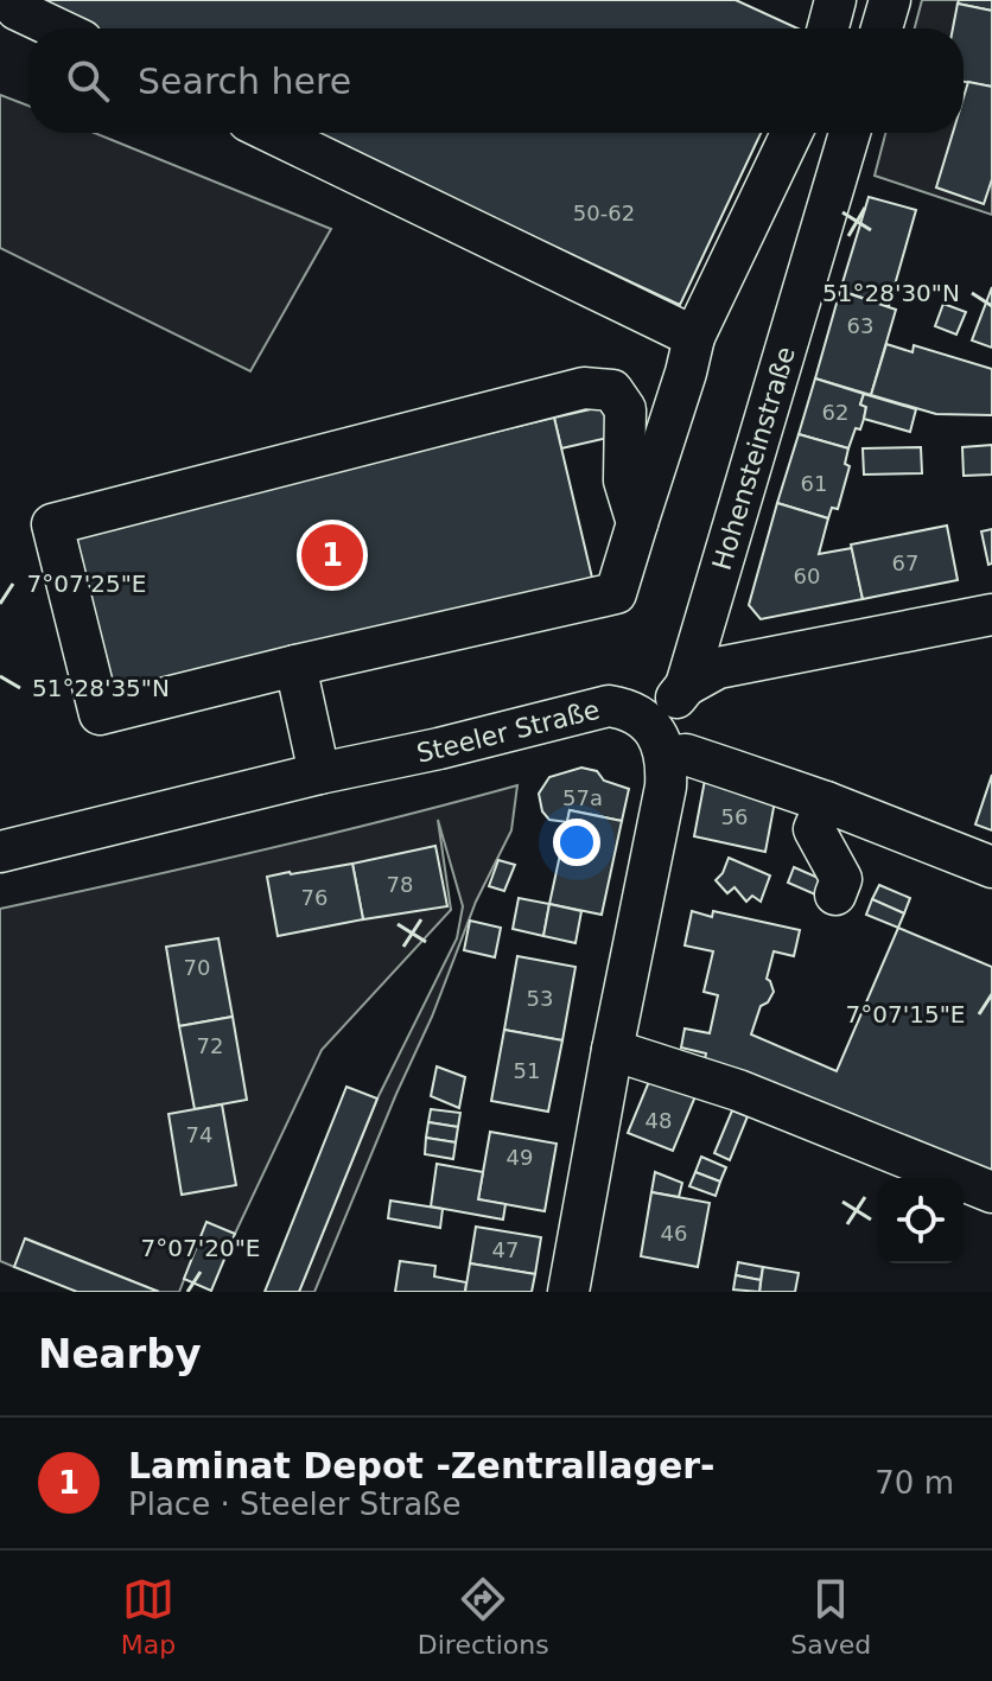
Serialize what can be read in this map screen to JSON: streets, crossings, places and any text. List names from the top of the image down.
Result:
{
  "streets": {
    "street": ["Hohensteinstraße", "Steeler Straße"]
  },
  "house_numbers": [
    "50-62",
    "63",
    "62",
    "61",
    "67",
    "60",
    "57a",
    "56",
    "78",
    "76",
    "70",
    "53",
    "72",
    "51",
    "48",
    "74",
    "49",
    "46",
    "47"
  ],
  "page": {
    "search": "Search here",
    "pins": "1",
    "heading": "Nearby",
    "list": [
      {
        "mark": "1",
        "name": "Laminat Depot -Zentrallager-",
        "note": "Place · Steeler Straße",
        "value": "70 m"
      }
    ],
    "nav": ["Map", "Directions", "Saved"]
  },
  "coordinates": [
    "51°28'30\"N",
    "7°07'25\"E",
    "51°28'35\"N",
    "7°07'15\"E",
    "7°07'20\"E"
  ]
}
